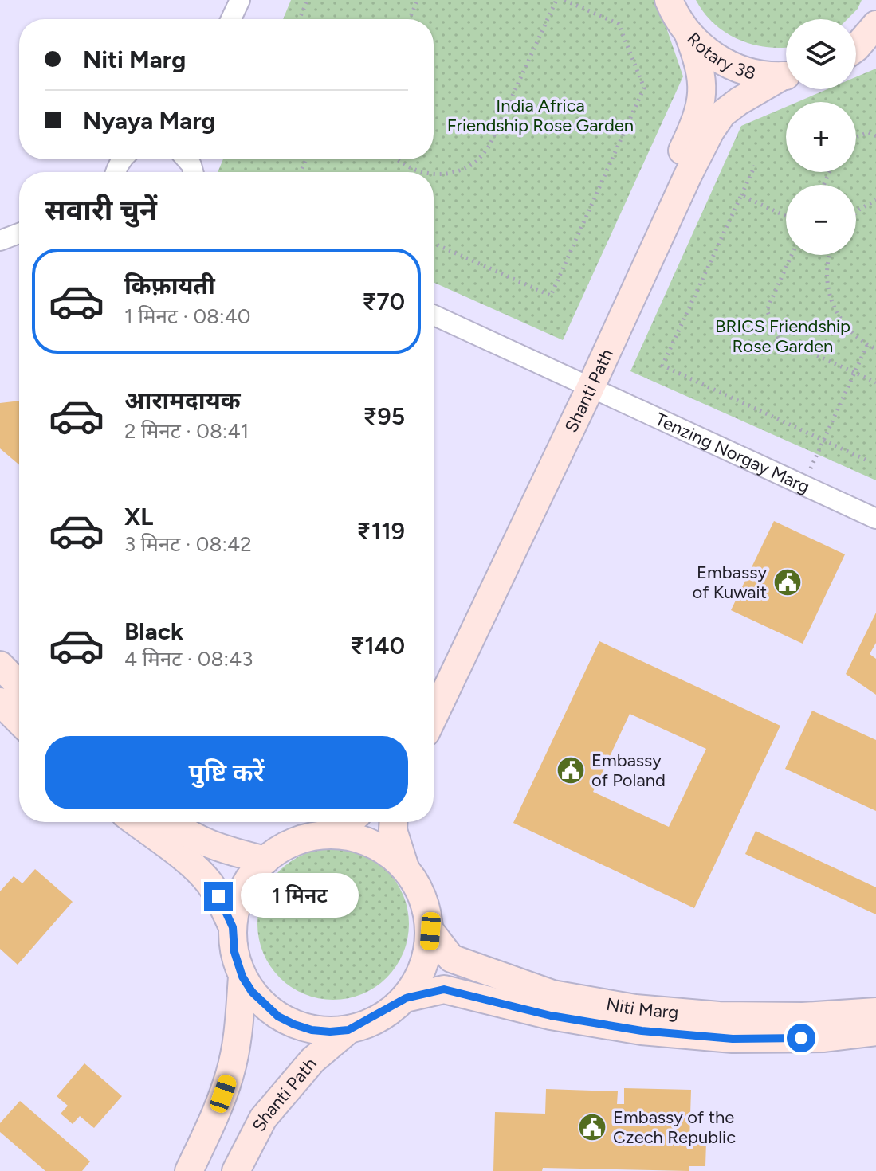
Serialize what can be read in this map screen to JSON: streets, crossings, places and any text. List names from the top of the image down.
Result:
{
  "streets": {
    "main road": ["Rotary 38", "Shanti Path", "Niti Marg"],
    "street": ["Tenzing Norgay Marg"]
  },
  "crossings": [
    ["Rotary 38", "Shanti Path"],
    ["Shanti Path", "Tenzing Norgay Marg"],
    ["Shanti Path", "Niti Marg"]
  ],
  "parks": ["India Africa Friendship Rose Garden", "BRICS Friendship Rose Garden"],
  "places": {
    "public building": ["Embassy of Kuwait", "Embassy of Poland", "Embassy of the Czech Republic"]
  },
  "page": {
    "map_buttons": ["+", "−"],
    "banner": ["Niti Marg", "Nyaya Marg"],
    "heading": "सवारी चुनें",
    "list": [
      {
        "name": "किफ़ायती",
        "note": "1 मिनट · 08:40",
        "value": "₹70"
      },
      {
        "name": "आरामदायक",
        "note": "2 मिनट · 08:41",
        "value": "₹95"
      },
      {
        "name": "XL",
        "note": "3 मिनट · 08:42",
        "value": "₹119"
      },
      {
        "name": "Black",
        "note": "4 मिनट · 08:43",
        "value": "₹140"
      }
    ],
    "buttons": "पुष्टि करें",
    "bubble": "1 मिनट"
  }
}
